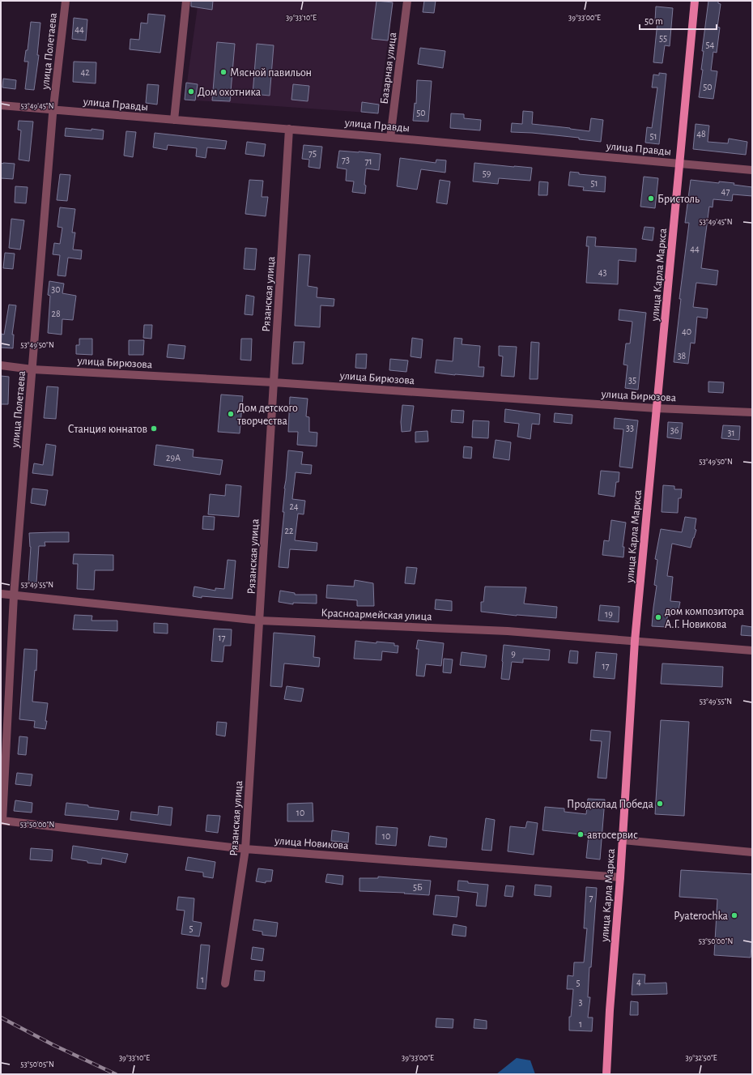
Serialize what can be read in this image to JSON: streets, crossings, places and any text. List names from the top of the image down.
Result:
{
  "streets": {
    "main road": ["улица Карла Маркса"],
    "street": [
      "улица Полетаева",
      "Базарная улица",
      "улица Правды",
      "Рязанская улица",
      "улица Бирюзова",
      "Красноармейская улица",
      "улица Новикова"
    ]
  },
  "crossings": [
    ["улица Полетаева", "улица Правды"],
    ["улица Полетаева", "улица Бирюзова"],
    ["улица Полетаева", "Красноармейская улица"],
    ["улица Полетаева", "улица Новикова"],
    ["Базарная улица", "улица Правды"],
    ["улица Правды", "улица Карла Маркса"],
    ["улица Правды", "Рязанская улица"],
    ["улица Карла Маркса", "улица Бирюзова"],
    ["улица Карла Маркса", "Красноармейская улица"],
    ["улица Карла Маркса", "улица Новикова"],
    ["Рязанская улица", "улица Бирюзова"],
    ["Рязанская улица", "Красноармейская улица"],
    ["Рязанская улица", "улица Новикова"]
  ],
  "places": [
    "Мясной павильон",
    "Дом охотника",
    "Бристоль",
    "Дом детского творчества",
    "Станция юннатов",
    "дом композитора А.Г. Новикова",
    "Продсклад Победа",
    "автосервис",
    "Pyaterochka"
  ],
  "house_numbers": [
    "44",
    "55",
    "54",
    "42",
    "50",
    "50",
    "48",
    "51",
    "75",
    "73",
    "71",
    "59",
    "51",
    "47",
    "44",
    "43",
    "30",
    "28",
    "40",
    "38",
    "35",
    "33",
    "36",
    "31",
    "29А",
    "24",
    "22",
    "19",
    "17",
    "9",
    "17",
    "10",
    "10",
    "5Б",
    "7",
    "5",
    "1",
    "4",
    "5",
    "3",
    "1"
  ],
  "scale_bar": "50 m",
  "coordinates": [
    "39°33'10\"E",
    "39°33'00\"E",
    "53°49'45\"N",
    "53°49'50\"N",
    "53°49'55\"N",
    "53°50'00\"N",
    "39°32'50\"E",
    "53°50'05\"N"
  ]
}
